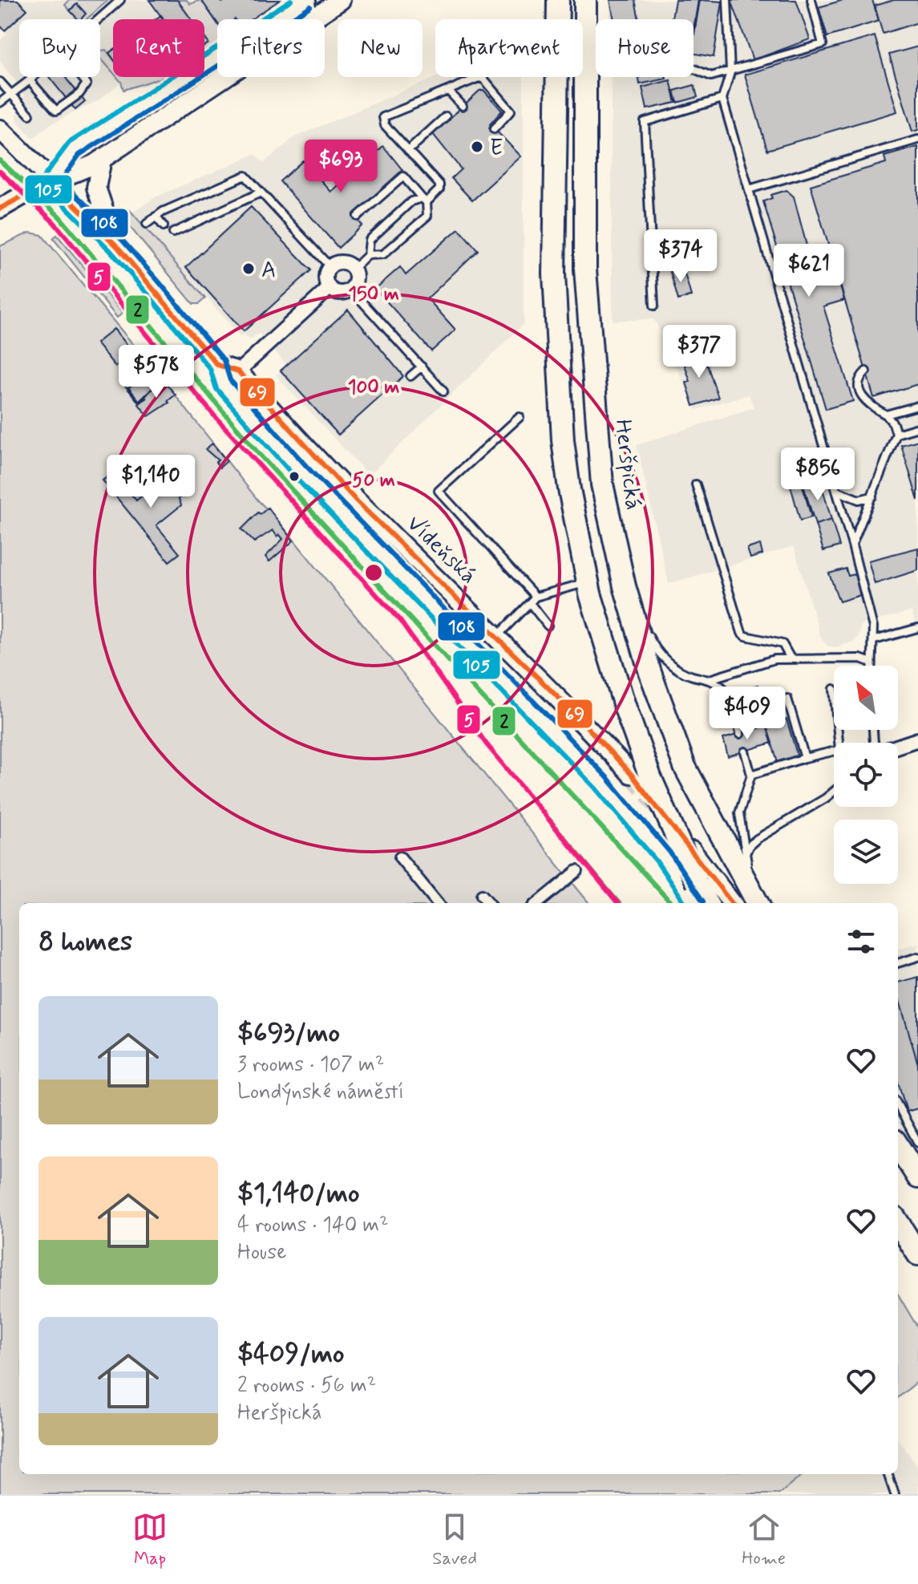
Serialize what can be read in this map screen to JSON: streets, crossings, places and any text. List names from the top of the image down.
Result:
{
  "streets": {
    "highway": ["Heršpická"],
    "main road": ["Vídeňská"]
  },
  "places": ["E", "A"],
  "lines": [
    "transit line 105",
    "transit line 108",
    "tram line 2",
    "transit line 5",
    "transit line 69"
  ],
  "north": "top left",
  "page": {
    "chip": [
      "Buy",
      "Rent",
      "Filters",
      "New",
      "Apartment",
      "House"
    ],
    "price": [
      "$693",
      "$374",
      "$621",
      "$377",
      "$578",
      "$856",
      "$1,140",
      "$409"
    ],
    "heading": "8 homes",
    "list": [
      {
        "name": "$693/mo",
        "note": "3 rooms · 107 m² · Londýnské náměstí"
      },
      {
        "name": "$1,140/mo",
        "note": "4 rooms · 140 m² · House"
      },
      {
        "name": "$409/mo",
        "note": "2 rooms · 56 m² · Heršpická"
      }
    ],
    "tabs": ["Map", "Saved", "Home"]
  },
  "rings": ["150 m", "100 m", "50 m"]
}
